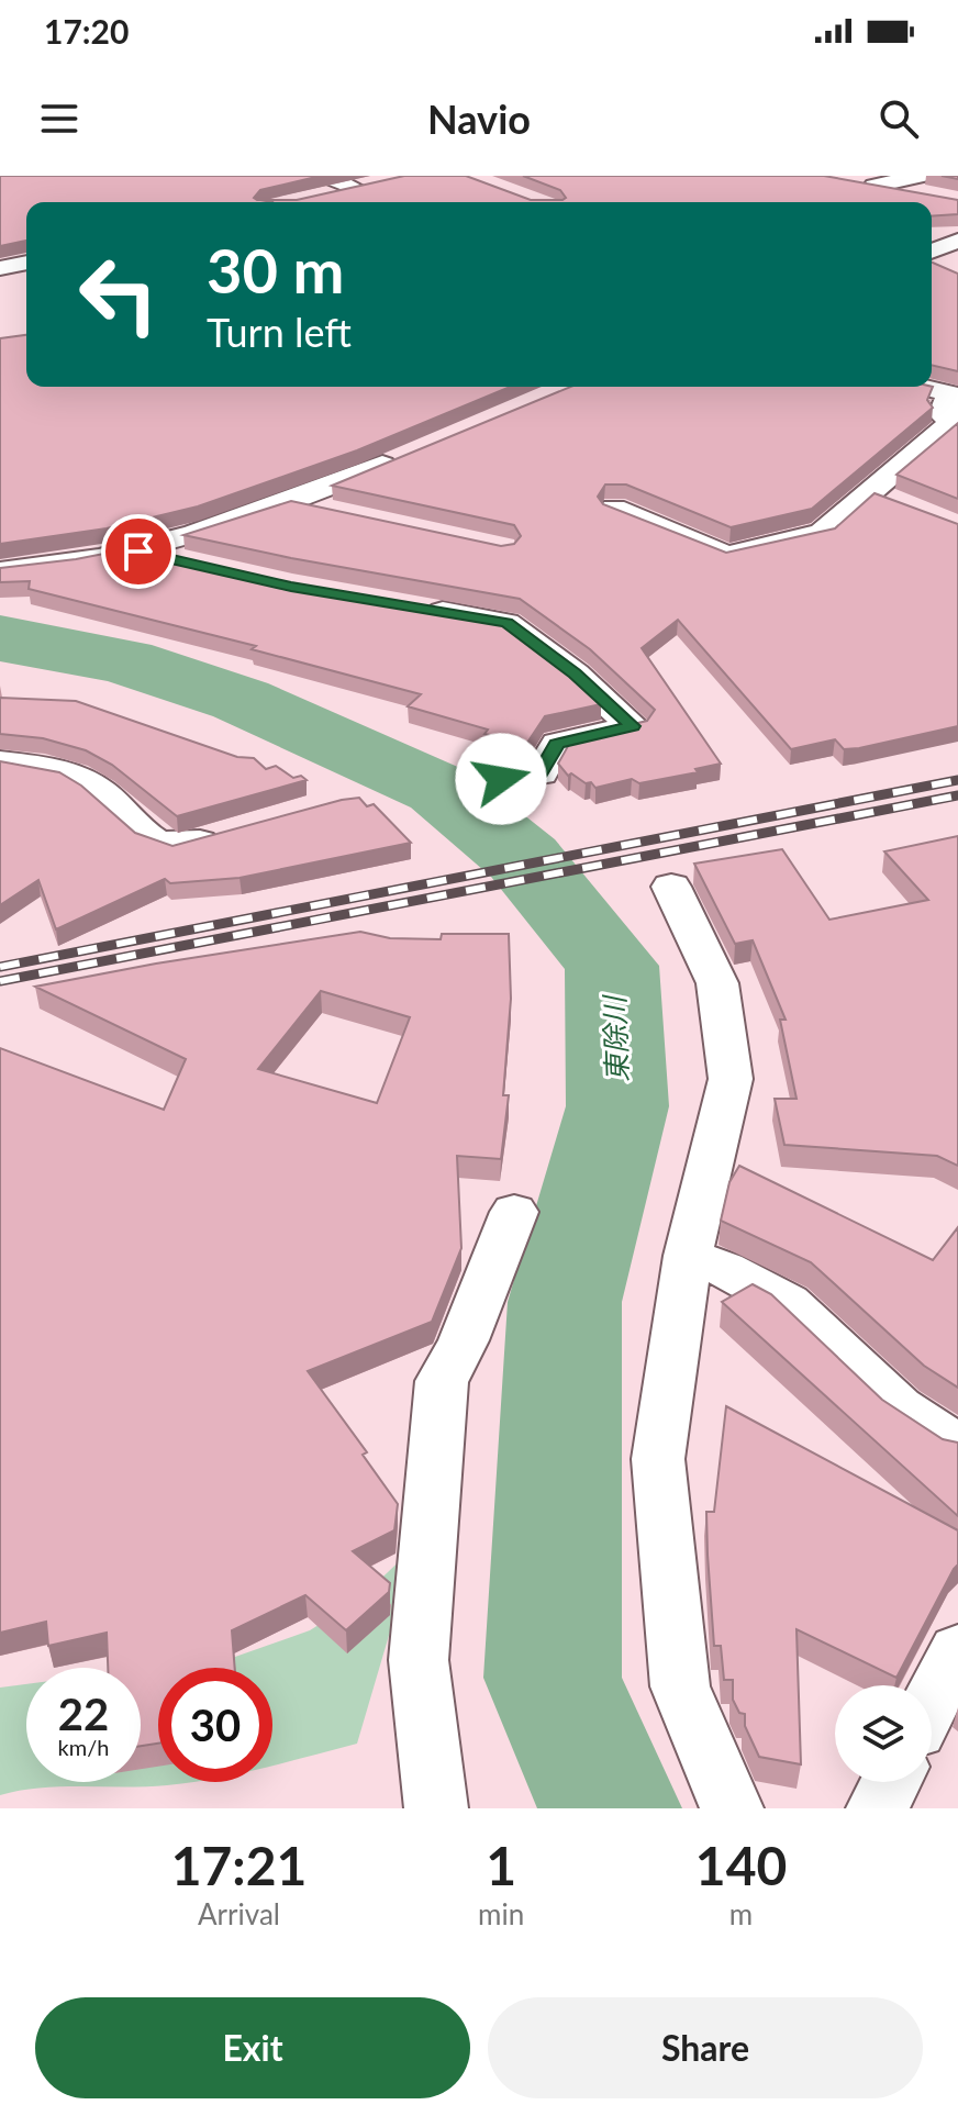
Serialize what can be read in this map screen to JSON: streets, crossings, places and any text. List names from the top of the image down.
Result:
{
  "water": ["東除川"],
  "page": {
    "status": "17:20",
    "header": "Navio",
    "turn": ["30 m", "Turn left"],
    "speed": "22 km/h",
    "limit": "30",
    "eta": [
      "17:21",
      "Arrival",
      "1",
      "min",
      "140",
      "m"
    ],
    "buttons": ["Exit", "Share"]
  }
}
